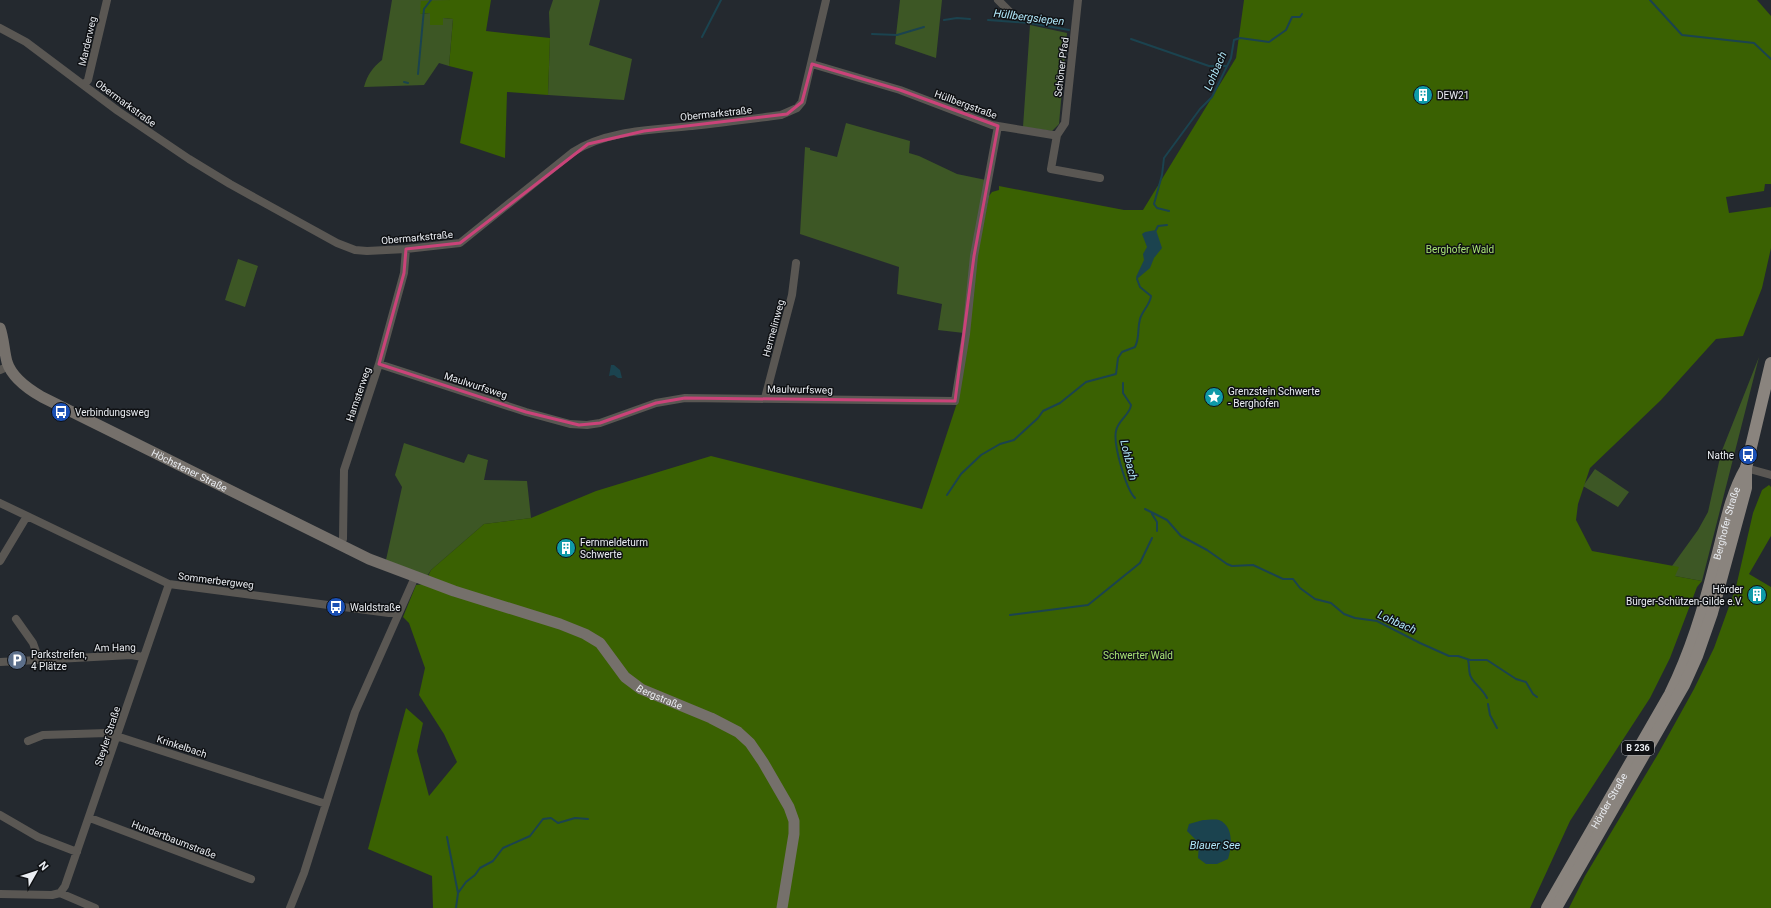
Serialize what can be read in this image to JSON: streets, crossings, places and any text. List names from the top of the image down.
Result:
{
  "streets": {
    "main road": [
      "Höchstener Straße",
      "Berghofer Straße",
      "Bergstraße",
      "B 236",
      "Hörder Straße"
    ],
    "street": [
      "Marderweg",
      "Schöner Pfad",
      "Obermarkstraße",
      "Hüllbergstraße",
      "Hermelinweg",
      "Maulwurfsweg",
      "Hamsterweg",
      "Sommerbergweg",
      "Am Hang",
      "Steyler Straße",
      "Krinkelbach",
      "Hundertbaumstraße"
    ]
  },
  "crossings": [
    ["Marderweg", "Obermarkstraße"],
    ["Schöner Pfad", "Hüllbergstraße"],
    ["Obermarkstraße", "Hüllbergstraße"],
    ["Obermarkstraße", "Hamsterweg"],
    ["Hüllbergstraße", "Maulwurfsweg"],
    ["Hermelinweg", "Maulwurfsweg"],
    ["Maulwurfsweg", "Hamsterweg"],
    ["Hamsterweg", "Höchstener Straße"],
    ["Höchstener Straße", "Bergstraße"],
    ["Berghofer Straße", "Hörder Straße"],
    ["Sommerbergweg", "Steyler Straße"],
    ["Am Hang", "Steyler Straße"],
    ["Steyler Straße", "Krinkelbach"],
    ["Steyler Straße", "Hundertbaumstraße"]
  ],
  "water": ["Hüllbergsiepen", "Lohbach", "Blauer See"],
  "parks": ["Berghofer Wald", "Schwerter Wald"],
  "places": {
    "building": ["DEW21", "Fernmeldeturm Schwerte", "Hörder Bürger-Schützen-Gilde e.V."],
    "place": ["Grenzstein Schwerte - Berghofen"],
    "bus stop": ["Verbindungsweg", "Nathe", "Waldstraße"],
    "parking": ["Parkstreifen, 4 Plätze"]
  },
  "north": "top right"
}
